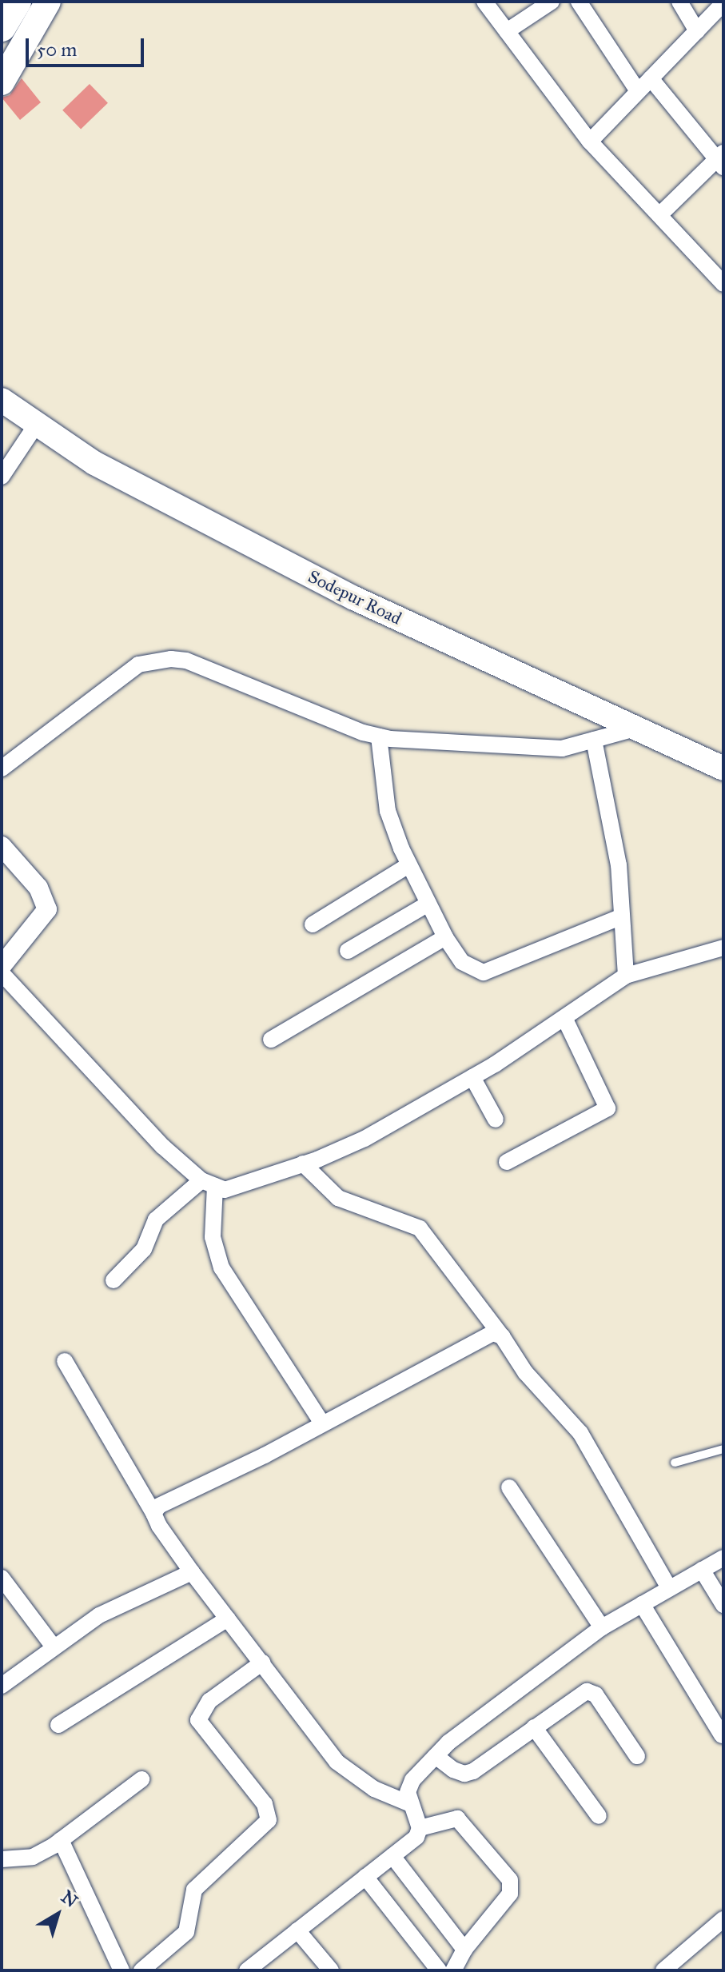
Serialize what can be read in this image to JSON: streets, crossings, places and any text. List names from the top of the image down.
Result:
{
  "streets": {
    "main road": ["Sodepur Road"]
  },
  "scale_bar": "50 m",
  "north": "top right"
}
